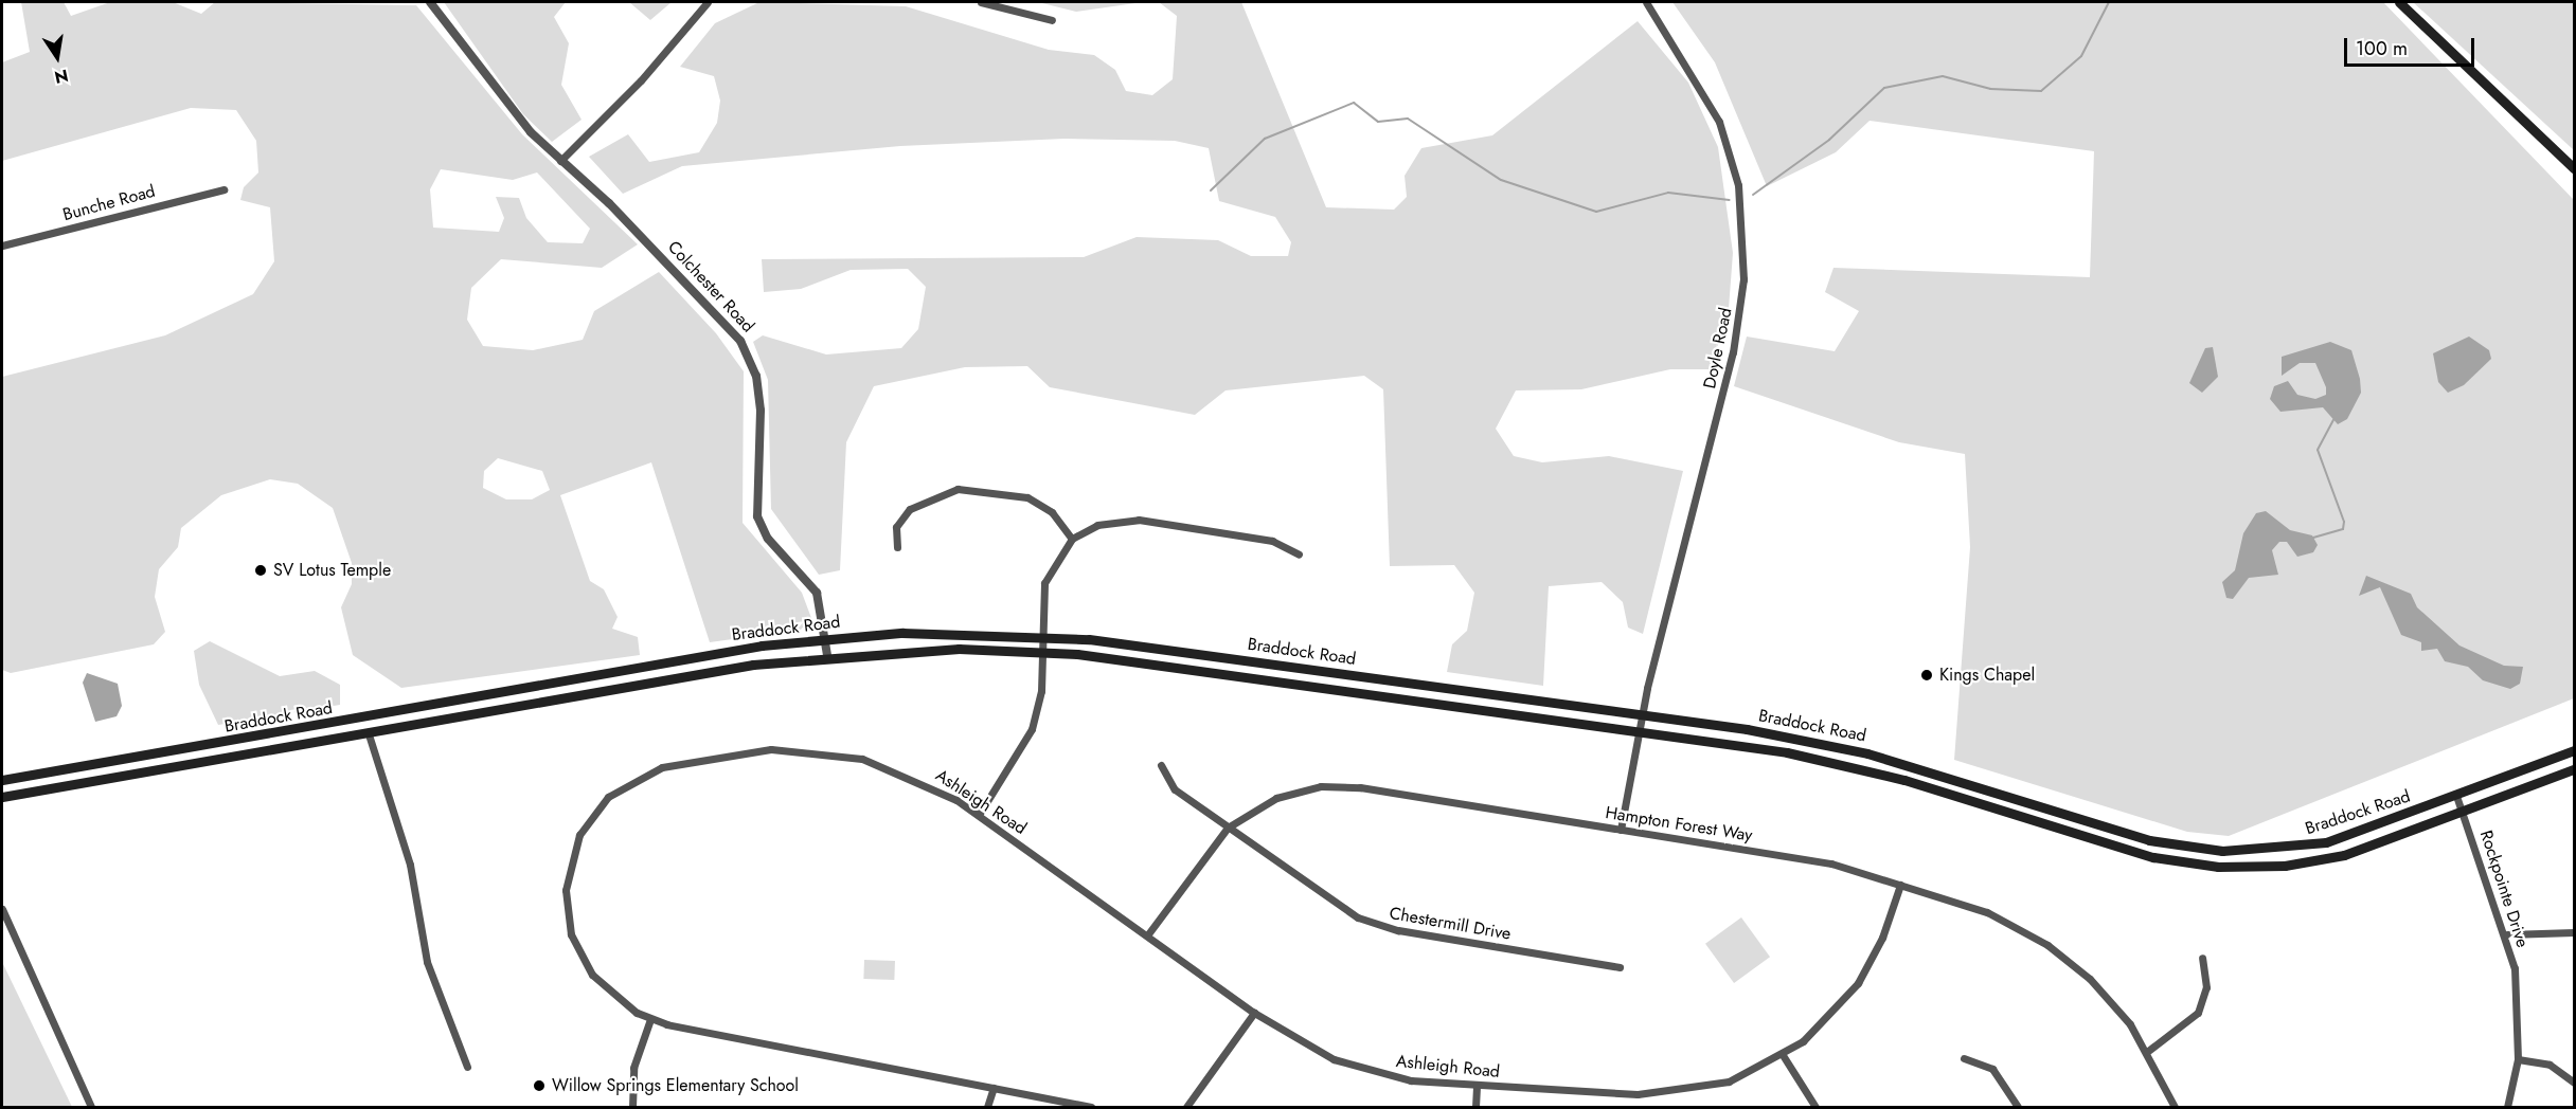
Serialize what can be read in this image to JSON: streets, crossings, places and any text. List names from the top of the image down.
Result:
{
  "streets": {
    "main road": ["Braddock Road"],
    "street": [
      "Bunche Road",
      "Colchester Road",
      "Doyle Road",
      "Ashleigh Road",
      "Hampton Forest Way",
      "Rockpointe Drive",
      "Chestermill Drive"
    ]
  },
  "crossings": [
    ["Colchester Road", "Braddock Road"],
    ["Doyle Road", "Braddock Road"],
    ["Doyle Road", "Hampton Forest Way"],
    ["Braddock Road", "Rockpointe Drive"],
    ["Ashleigh Road", "Hampton Forest Way"],
    ["Hampton Forest Way", "Chestermill Drive"]
  ],
  "places": ["SV Lotus Temple", "Kings Chapel", "Willow Springs Elementary School"],
  "scale_bar": "100 m",
  "north": "bottom"
}
